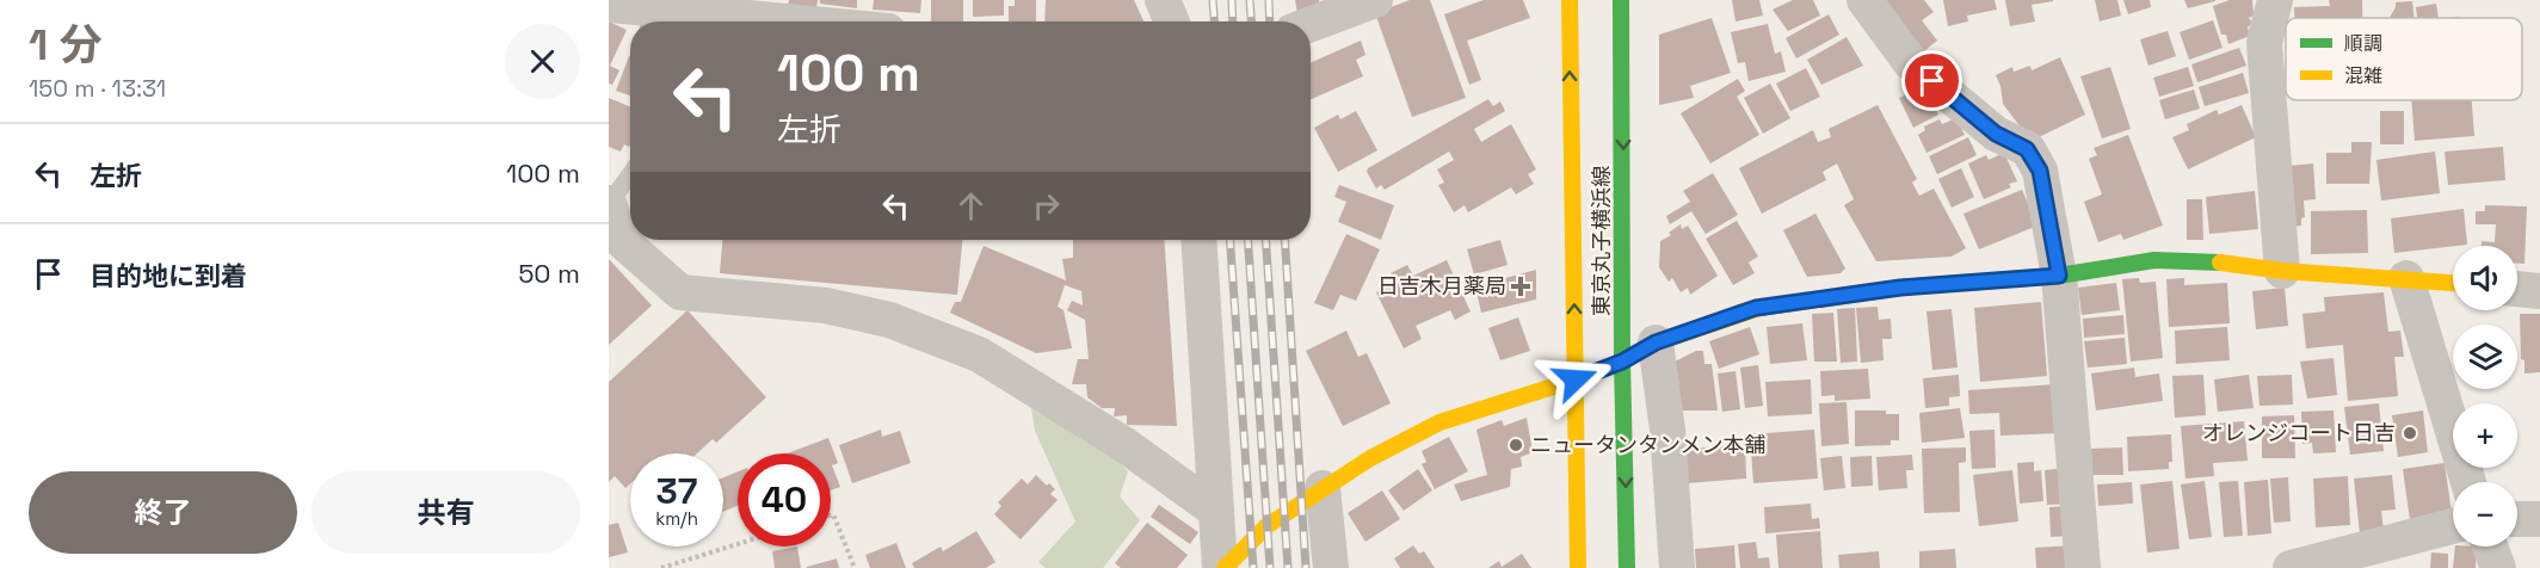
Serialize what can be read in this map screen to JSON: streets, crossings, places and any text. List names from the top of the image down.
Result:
{
  "streets": {
    "street": ["東京丸子横浜線"]
  },
  "places": {
    "health": ["日吉木月薬局"],
    "other": ["オレンジコート日吉", "ニュータンタンメン本舗"]
  },
  "legend": ["順調", "混雑"],
  "page": {
    "heading": ["1 分", "150 m · 13:31"],
    "turn": ["100 m", "左折"],
    "list": [
      {
        "name": "左折",
        "value": "100 m"
      },
      {
        "name": "目的地に到着",
        "value": "50 m"
      }
    ],
    "map_buttons": ["+", "−"],
    "speed": "37 km/h",
    "limit": "40",
    "buttons": ["終了", "共有"]
  }
}
